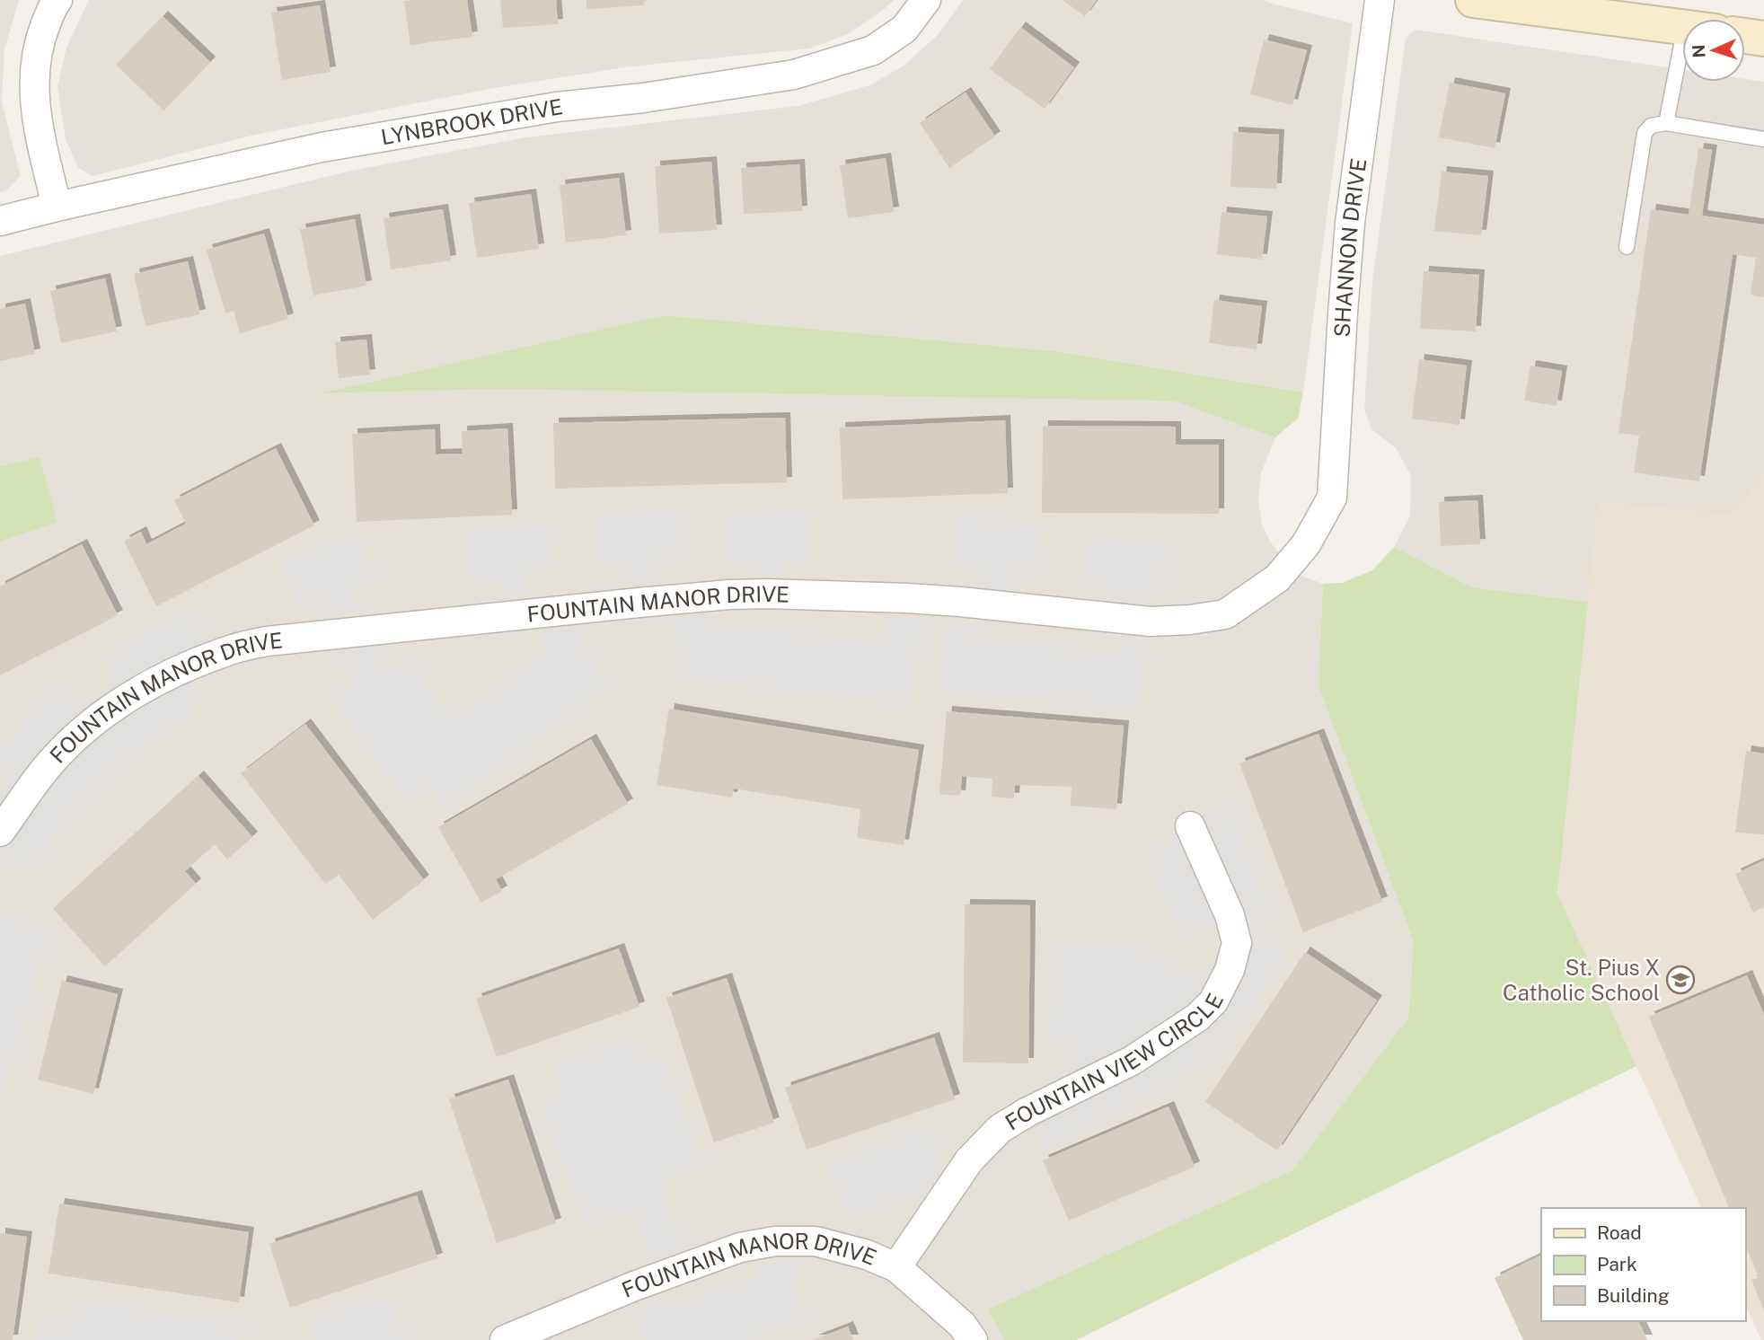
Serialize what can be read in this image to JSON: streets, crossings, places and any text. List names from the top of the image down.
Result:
{
  "streets": {
    "street": [
      "LYNBROOK DRIVE",
      "SHANNON DRIVE",
      "FOUNTAIN MANOR DRIVE",
      "FOUNTAIN VIEW CIRCLE"
    ]
  },
  "crossings": [
    ["SHANNON DRIVE", "FOUNTAIN MANOR DRIVE"],
    ["FOUNTAIN MANOR DRIVE", "FOUNTAIN VIEW CIRCLE"]
  ],
  "places": {
    "school or university": ["St. Pius X Catholic School"]
  },
  "legend": ["Road", "Park", "Building"],
  "north": "left"
}
